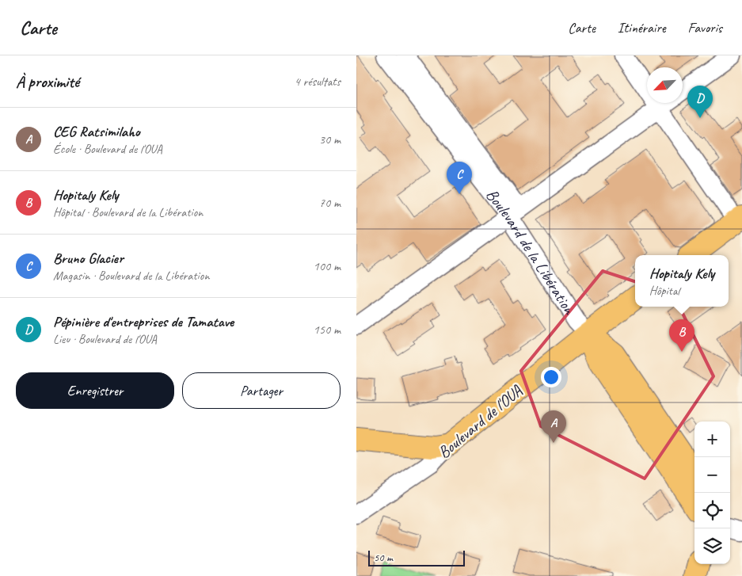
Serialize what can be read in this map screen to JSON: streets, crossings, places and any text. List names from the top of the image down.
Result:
{
  "streets": {
    "main road": ["Boulevard de la Libération", "Boulevard de l'OUA"]
  },
  "crossings": [
    ["Boulevard de la Libération", "Boulevard de l'OUA"]
  ],
  "scale_bar": "50 m",
  "north": "bottom left",
  "page": {
    "header": "Carte",
    "nav": ["Carte", "Itinéraire", "Favoris"],
    "heading": ["À proximité", "4 résultats"],
    "pins": [
      "D",
      "C",
      "B",
      "A"
    ],
    "list": [
      {
        "mark": "A",
        "name": "CEG Ratsimilaho",
        "note": "École · Boulevard de l'OUA",
        "value": "30 m"
      },
      {
        "mark": "B",
        "name": "Hopitaly Kely",
        "note": "Hôpital · Boulevard de la Libération",
        "value": "70 m"
      },
      {
        "mark": "C",
        "name": "Bruno Glacier",
        "note": "Magasin · Boulevard de la Libération",
        "value": "100 m"
      },
      {
        "mark": "D",
        "name": "Pépinière d'entreprises de Tamatave",
        "note": "Lieu · Boulevard de l'OUA",
        "value": "150 m"
      }
    ],
    "popup": ["Hopitaly Kely", "Hôpital"],
    "buttons": ["Enregistrer", "Partager"],
    "map_buttons": ["+", "−"],
    "scale": "50 m"
  }
}
